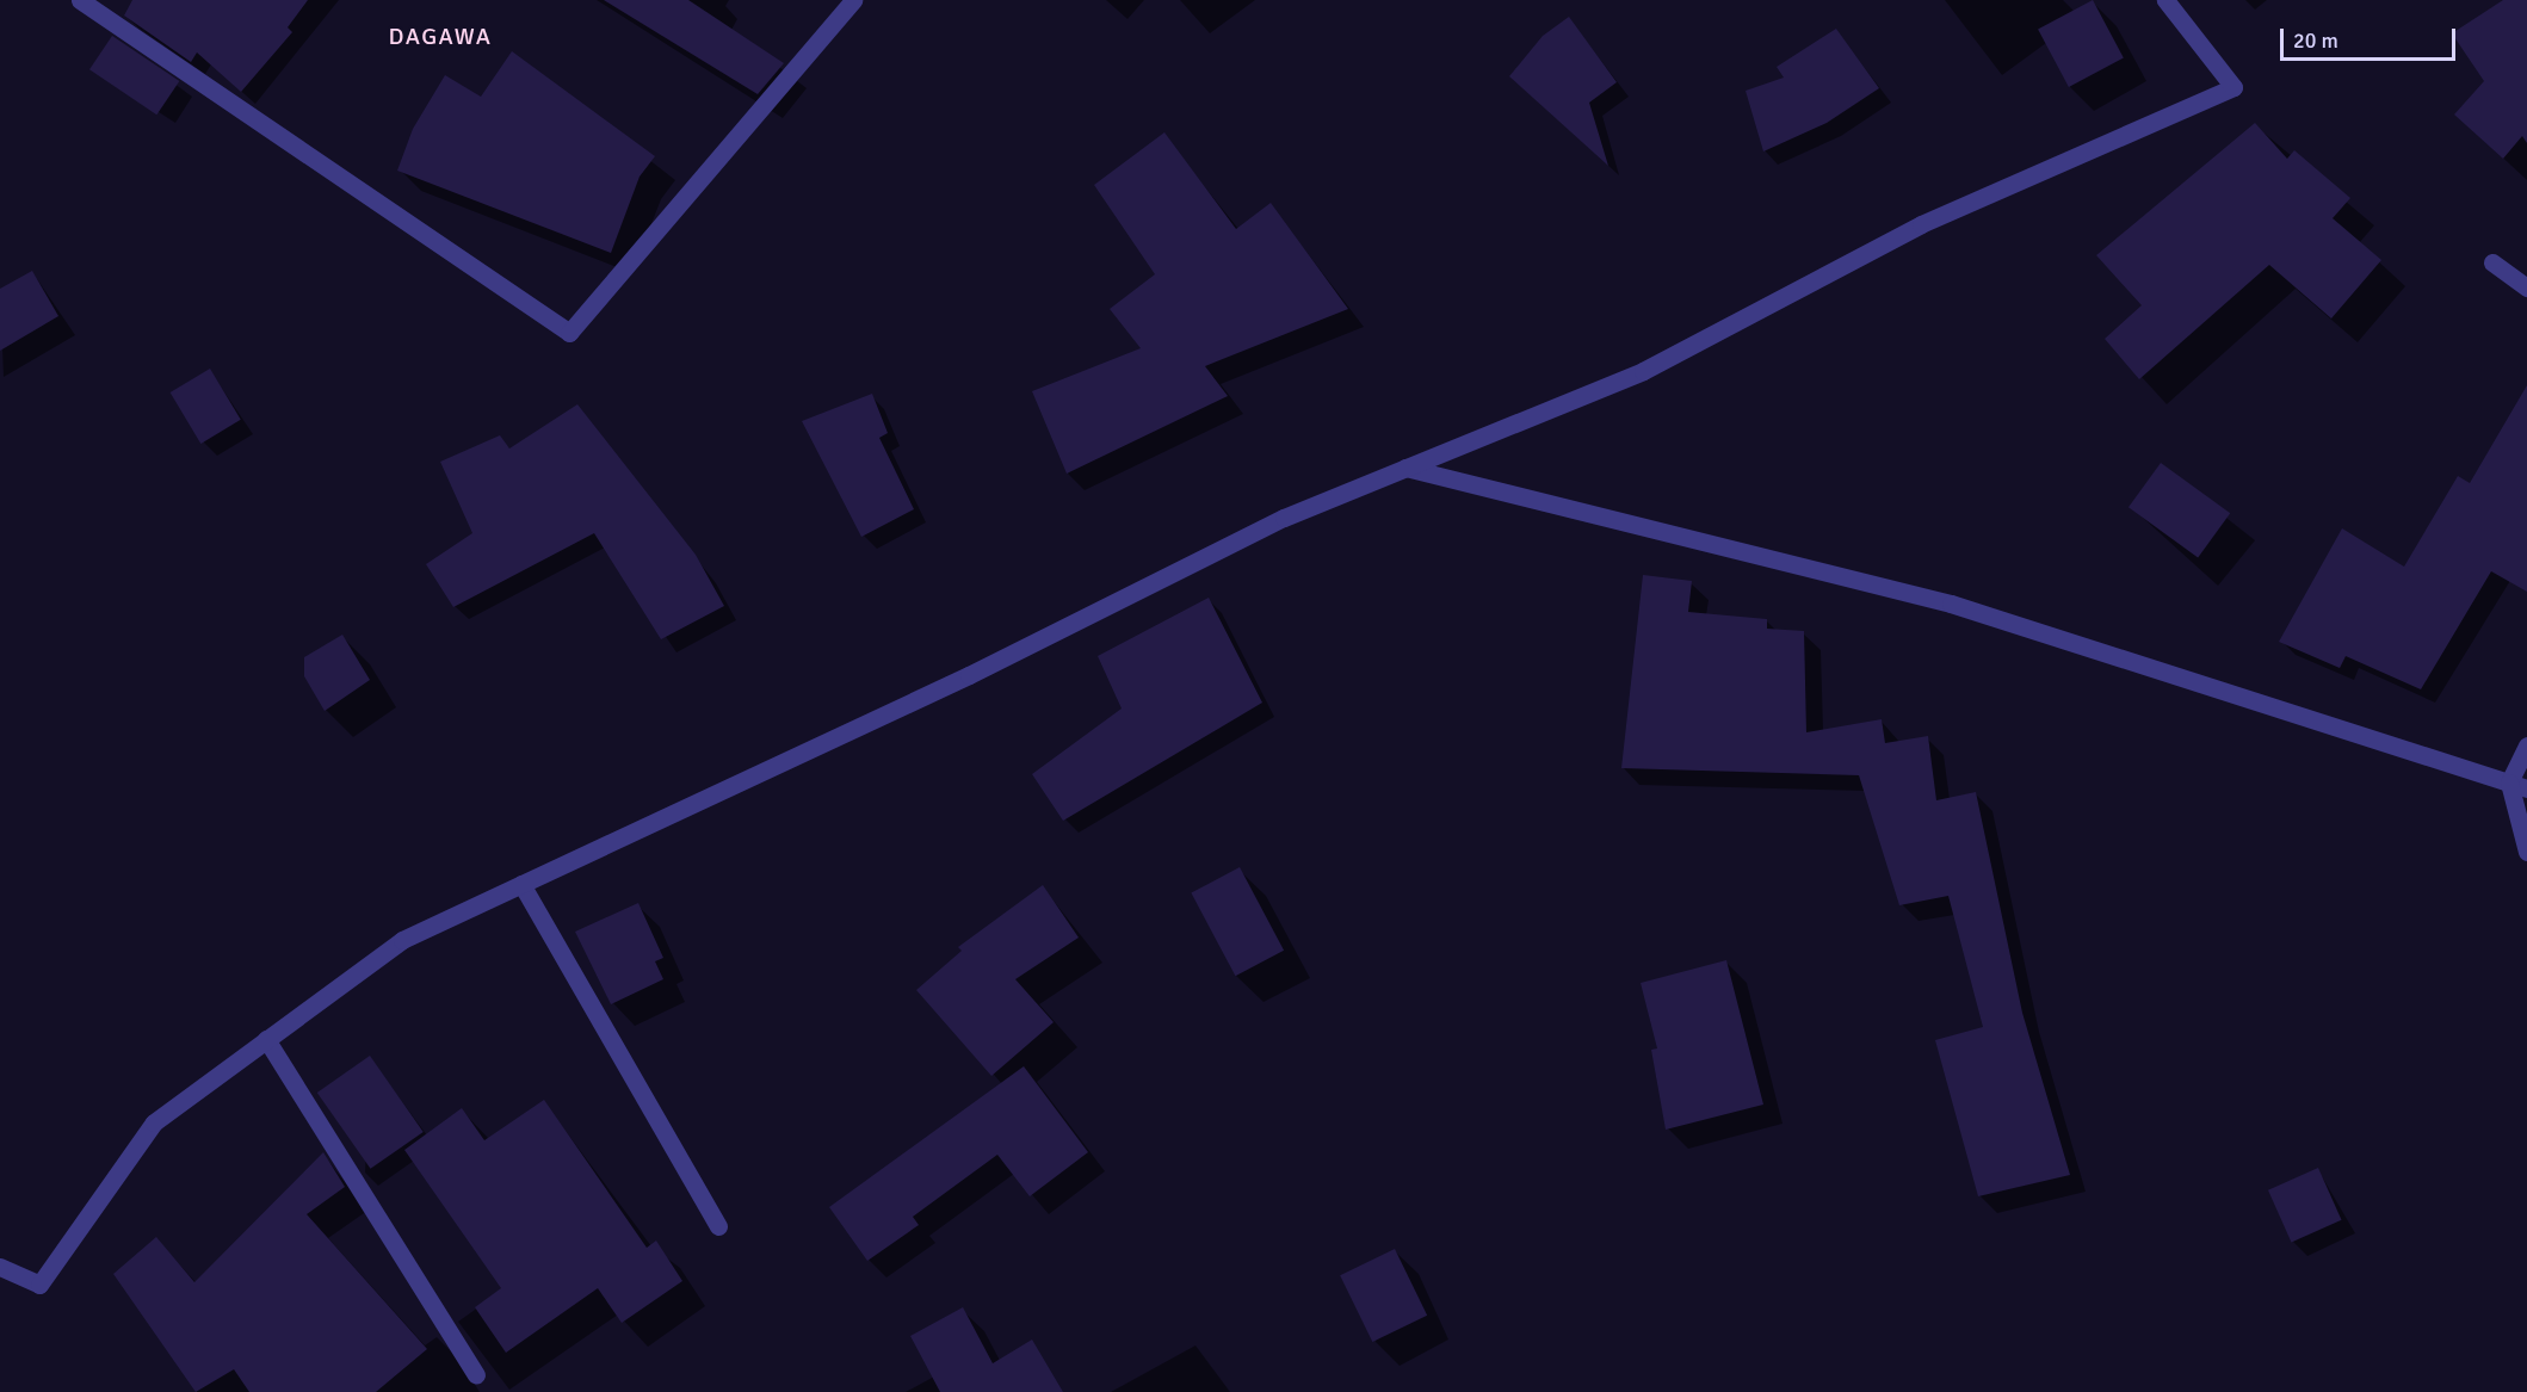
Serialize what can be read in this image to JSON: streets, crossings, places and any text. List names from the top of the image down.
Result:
{
  "districts": ["DAGAWA"],
  "scale_bar": "20 m"
}
